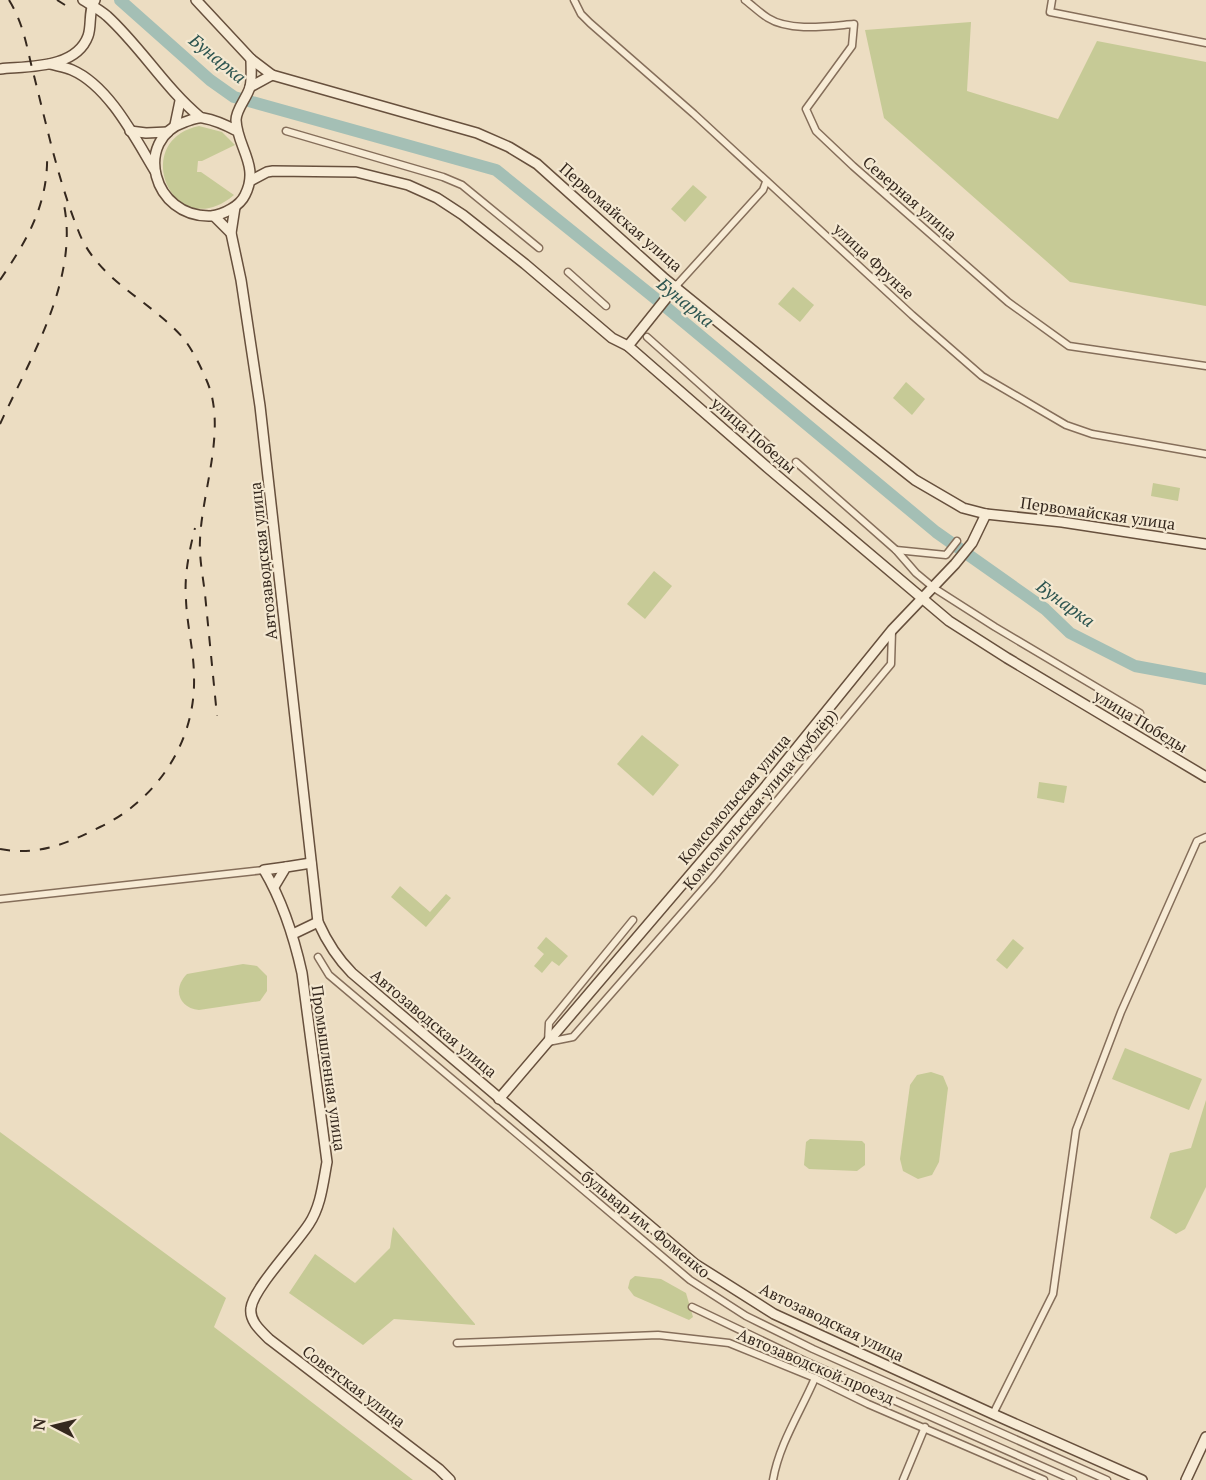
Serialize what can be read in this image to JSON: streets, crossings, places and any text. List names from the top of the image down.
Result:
{
  "streets": {
    "street": [
      "Северная улица",
      "Первомайская улица",
      "улица Фрунзе",
      "улица Победы",
      "Автозаводская улица",
      "Комсомольская улица",
      "Комсомольская улица (дублёр)",
      "Промышленная улица",
      "бульвар им. Фоменко",
      "Автозаводской проезд",
      "Советская улица"
    ]
  },
  "crossings": [
    ["Первомайская улица", "Комсомольская улица"],
    ["улица Победы", "Комсомольская улица"],
    ["Автозаводская улица", "Комсомольская улица"],
    ["Комсомольская улица", "Комсомольская улица (дублёр)"],
    ["Промышленная улица", "Советская улица"]
  ],
  "water": ["Бунарка"],
  "north": "left"
}
